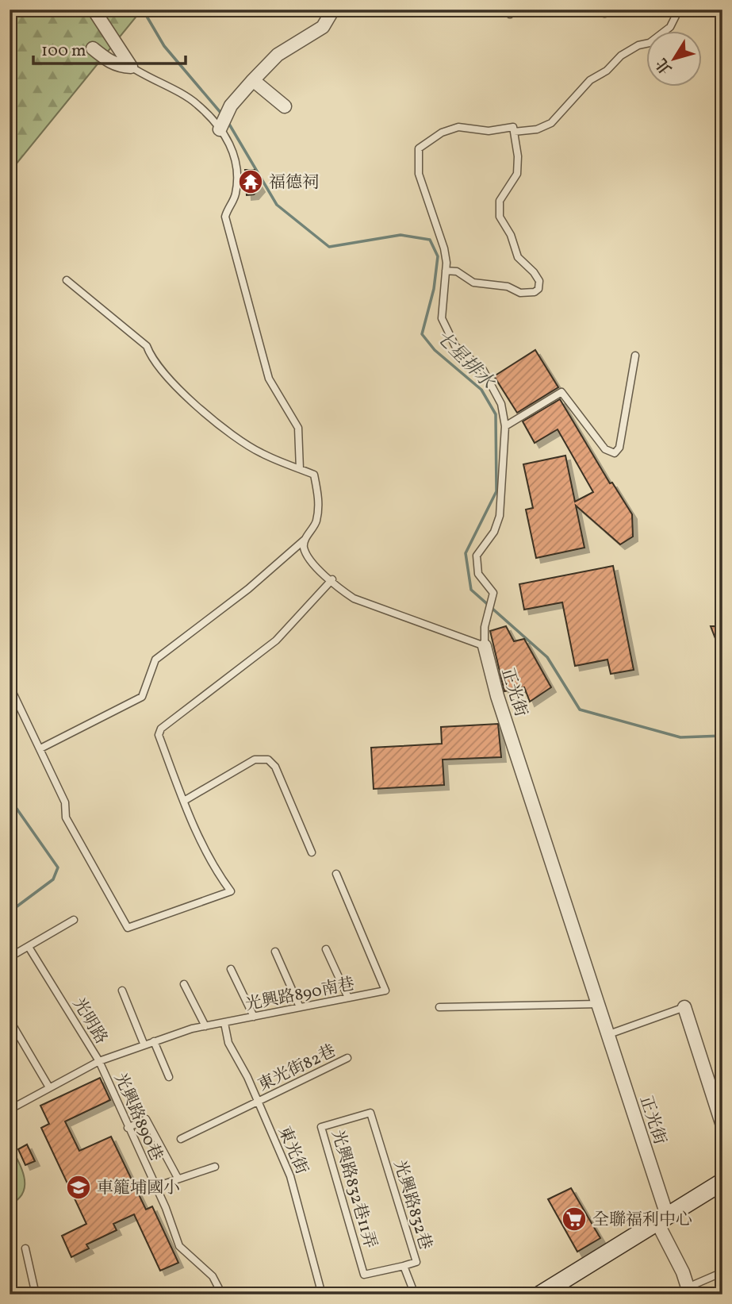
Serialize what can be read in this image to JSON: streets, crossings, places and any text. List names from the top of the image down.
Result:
{
  "streets": {
    "street": ["正光街"],
    "lane": [
      "光興路890南巷",
      "光明路",
      "東光街82巷",
      "光興路890巷",
      "東光街",
      "光興路832巷11弄",
      "光興路832巷"
    ]
  },
  "crossings": [
    ["光興路890南巷", "光明路"],
    ["光興路890南巷", "光興路890巷"],
    ["光興路890南巷", "東光街"],
    ["光明路", "光興路890巷"],
    ["東光街82巷", "東光街"],
    ["光興路832巷11弄", "光興路832巷"]
  ],
  "water": ["七星排水"],
  "places": {
    "temple": ["福德祠"],
    "school or university": ["車籠埔國小"],
    "supermarket": ["全聯福利中心"]
  },
  "scale_bar": "100 m",
  "north": "bottom left"
}
